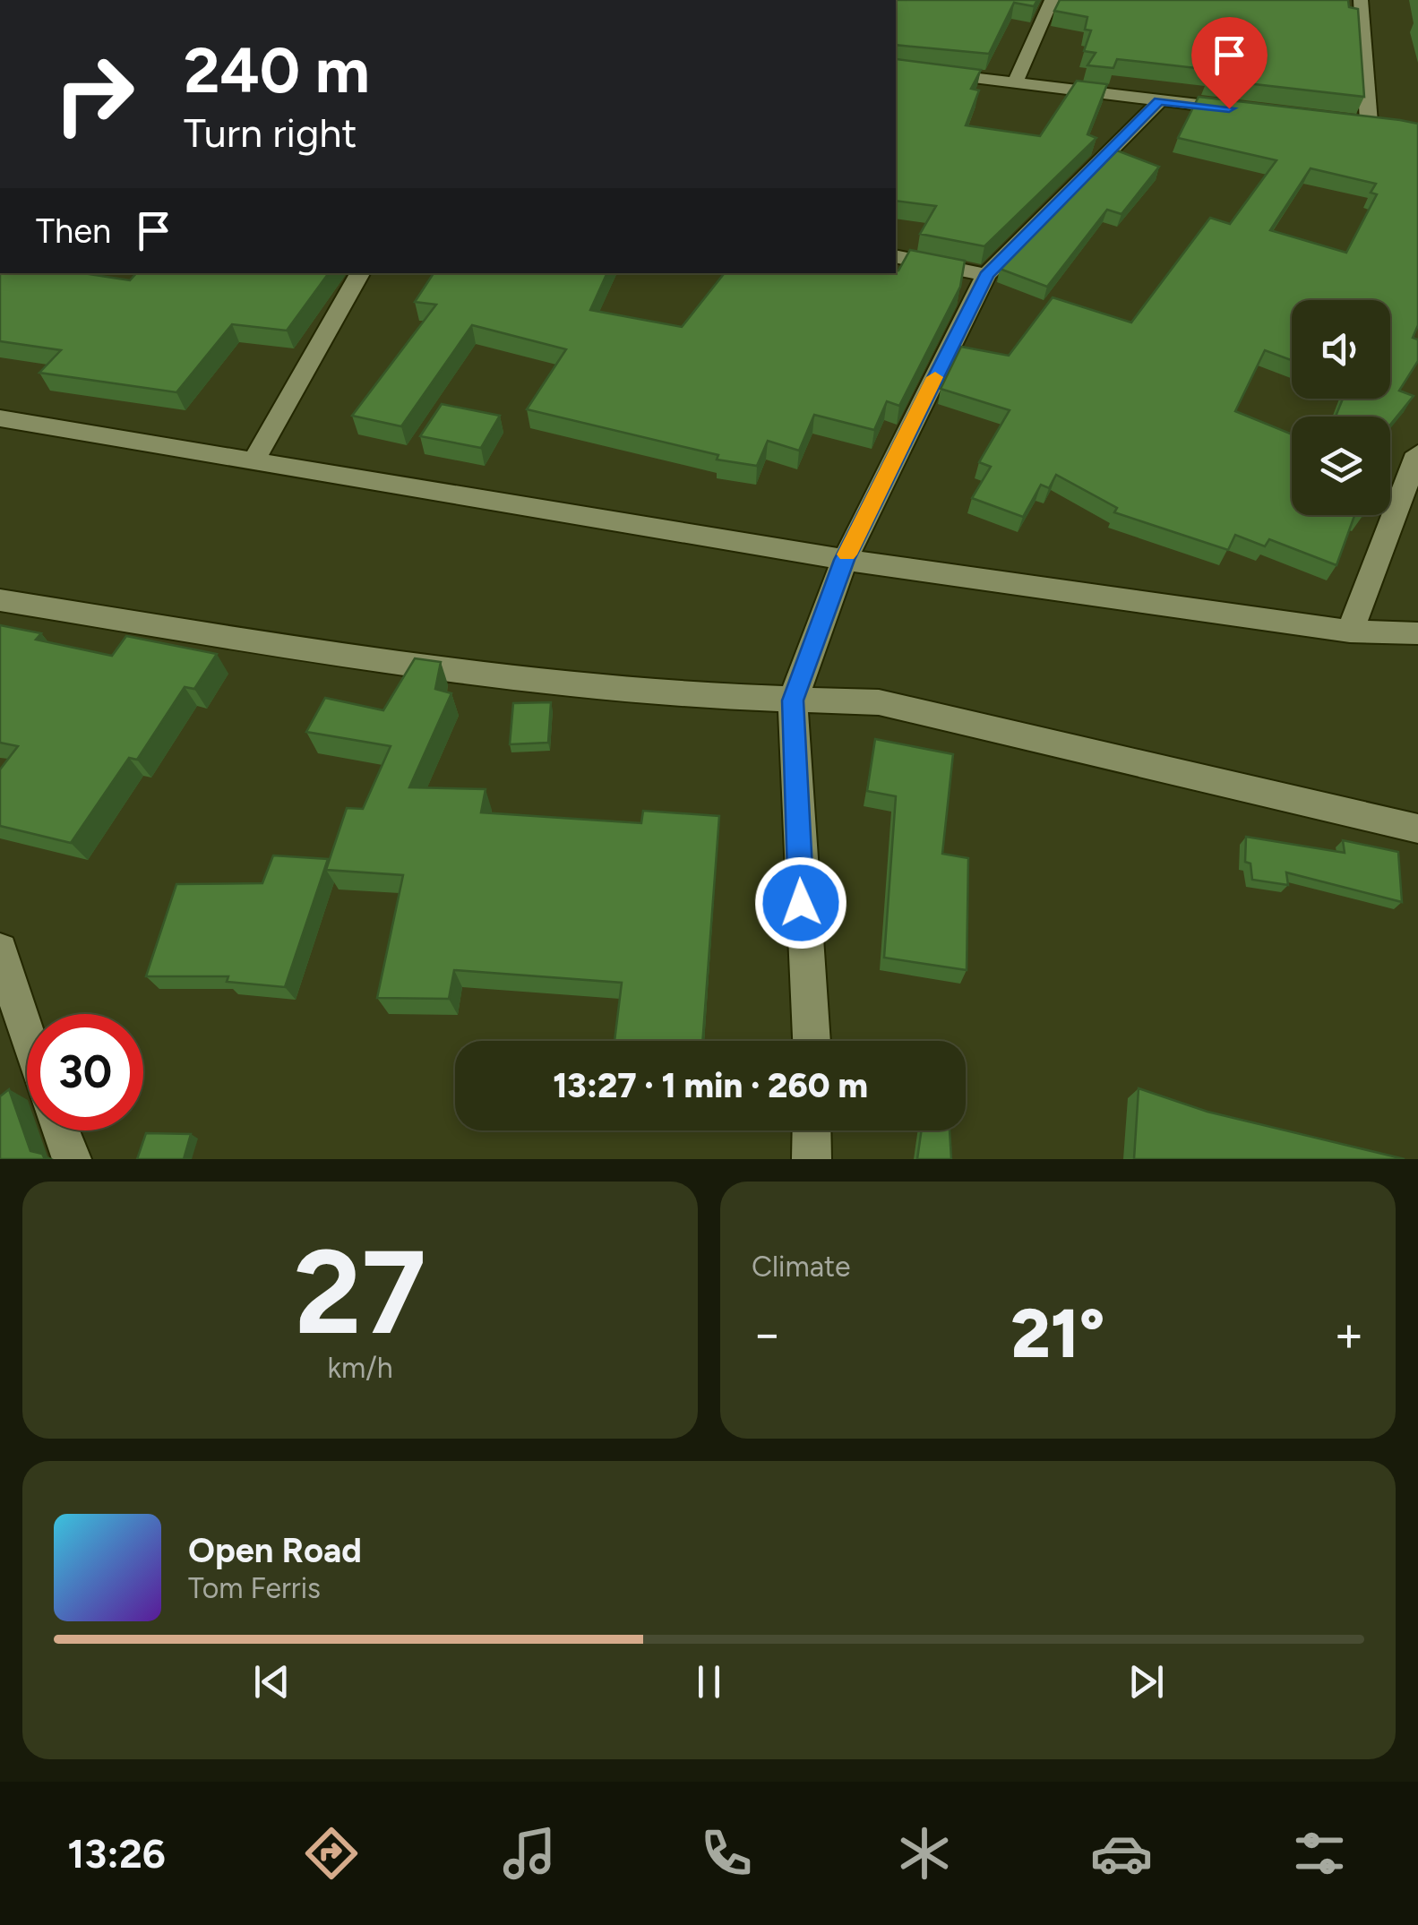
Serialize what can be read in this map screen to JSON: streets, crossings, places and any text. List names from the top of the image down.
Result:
{
  "page": {
    "turn": ["240 m", "Turn right"],
    "then": "Then",
    "limit": "30",
    "trip": "13:27 · 1 min · 260 m",
    "tile": [
      ["27", "km/h"],
      "Climate"
    ],
    "heat": ["−", "21°", "+"],
    "song": ["Open Road", "Tom Ferris"],
    "tabs": "13:26"
  }
}
